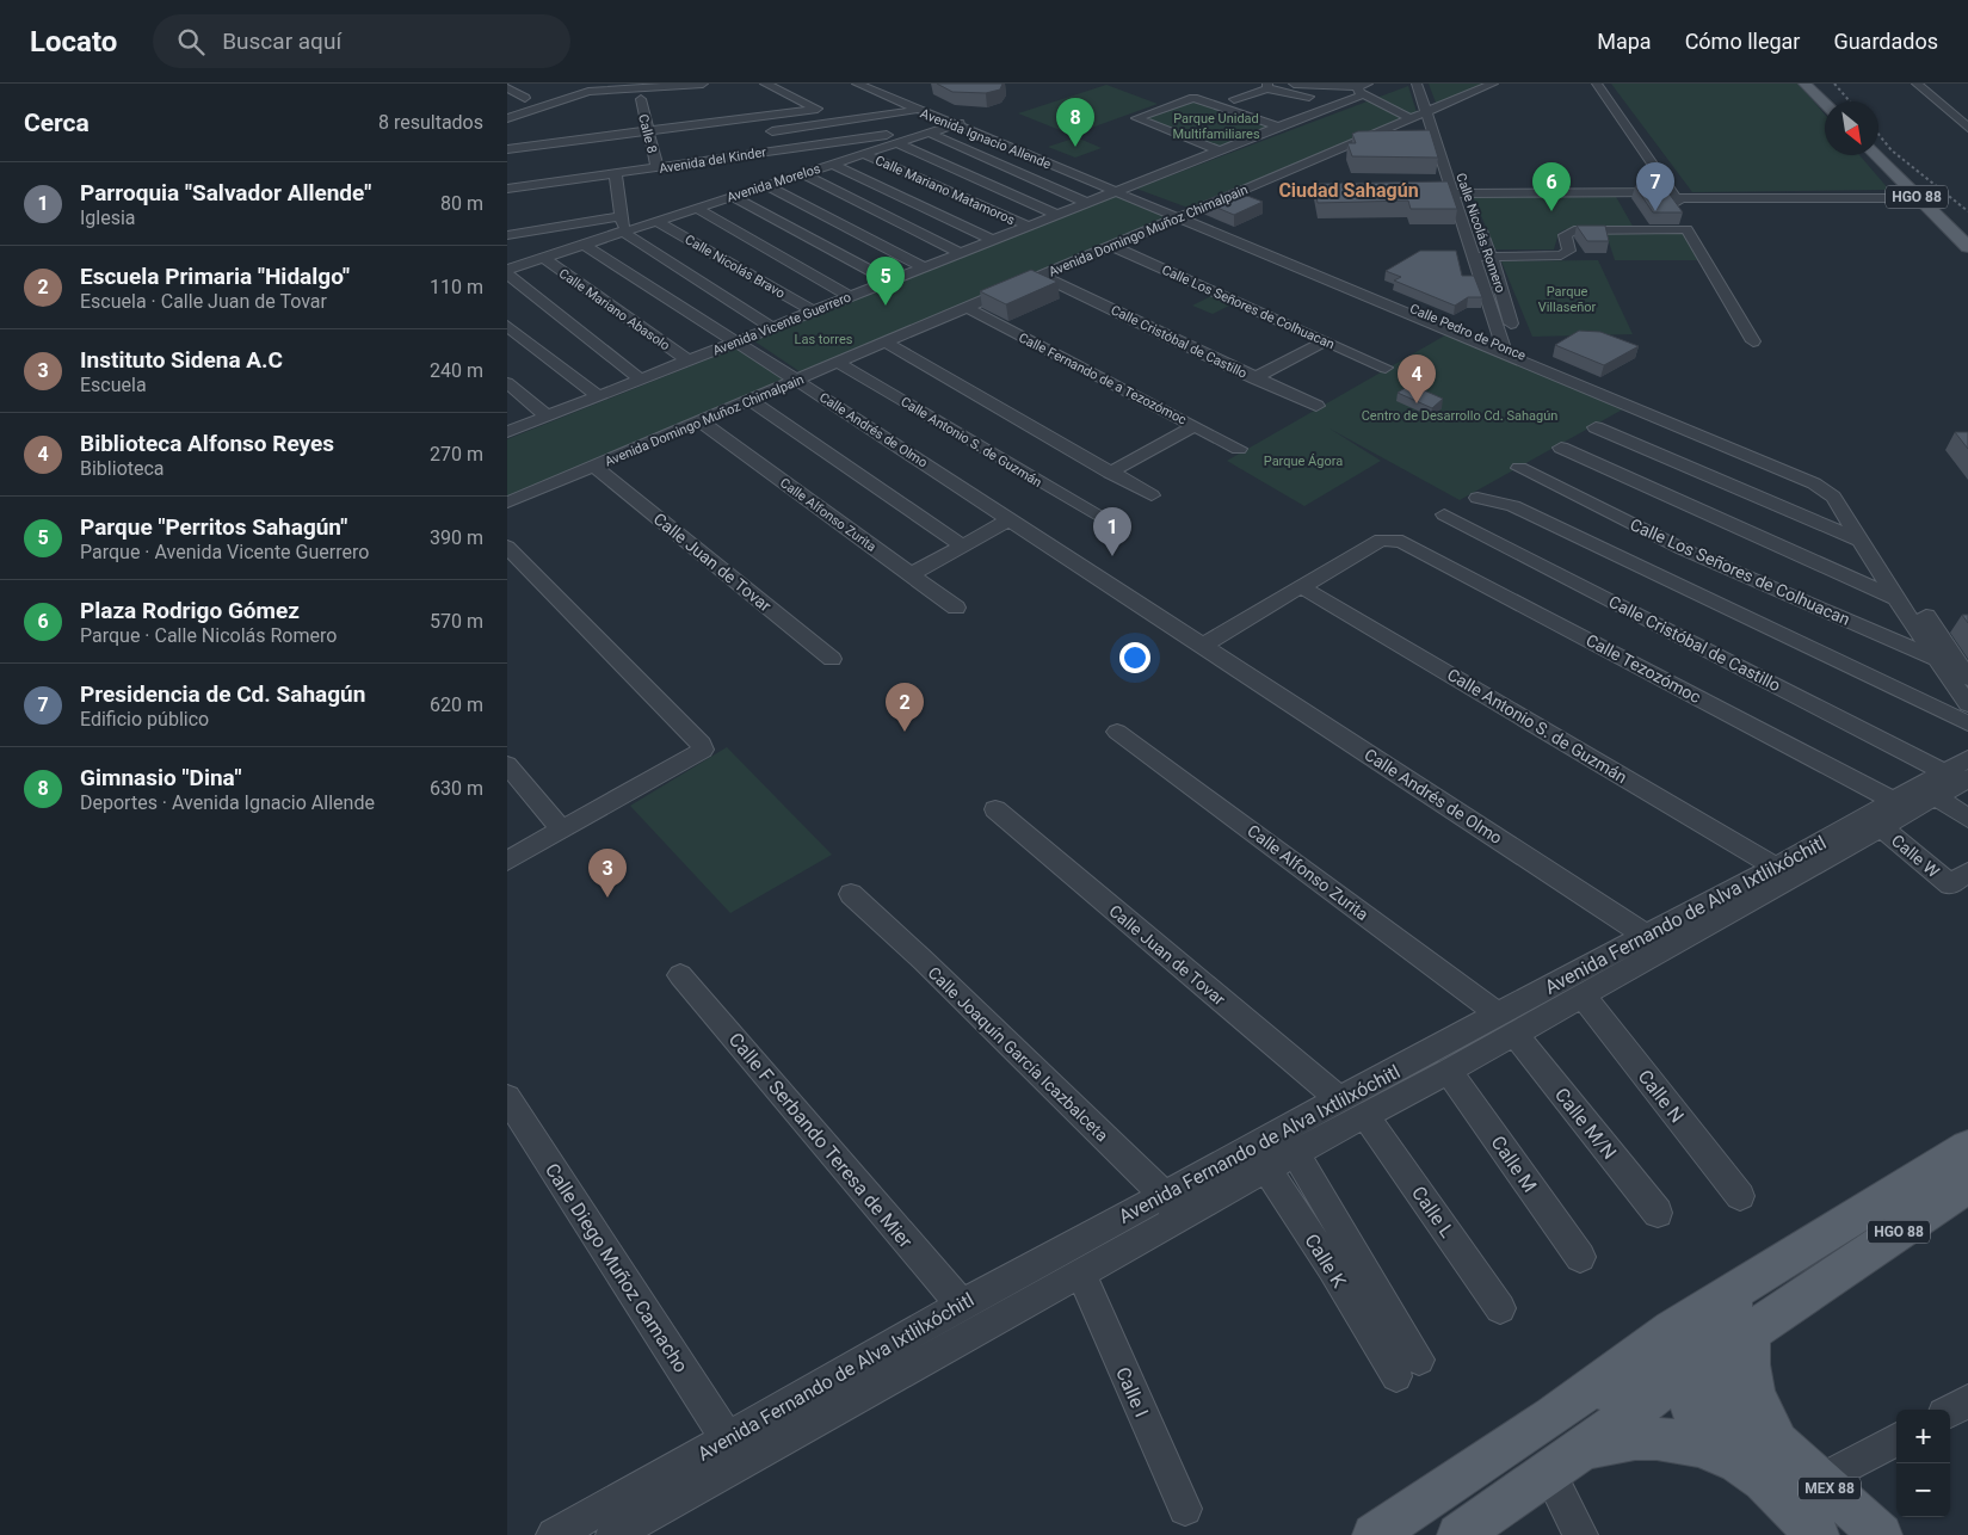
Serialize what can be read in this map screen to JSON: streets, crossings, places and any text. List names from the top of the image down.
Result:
{
  "streets": {
    "main road": ["HGO 88", "MEX 88"],
    "street": [
      "Calle 8",
      "Avenida Ignacio Allende",
      "Avenida del Kinder",
      "Avenida Morelos",
      "Calle Mariano Matamoros",
      "Avenida Domingo Muñoz Chimalpain",
      "Calle Nicolás Romero",
      "Calle Nicolás Bravo",
      "Calle Los Señores de Colhuacan",
      "Calle Mariano Abasolo",
      "Avenida Vicente Guerrero",
      "Calle Pedro de Ponce",
      "Calle Cristóbal de Castillo",
      "Calle Fernando de a Tezozómoc",
      "Calle Andrés de Olmo",
      "Calle Antonio S. de Guzmán",
      "Calle Alfonso Zurita",
      "Calle Juan de Tovar",
      "Calle Tezozómoc",
      "Calle W",
      "Avenida Fernando de Alva Ixtlilxóchitl",
      "Calle Joaquín García Icazbalceta",
      "Calle N",
      "Calle M/N",
      "Calle F Serbando Teresa de Mier",
      "Calle M",
      "Calle L",
      "Calle K",
      "Calle Diego Muñoz Camacho",
      "Calle I"
    ]
  },
  "crossings": [
    ["Calle 8", "Avenida del Kinder"],
    ["Avenida Ignacio Allende", "Avenida Morelos"],
    ["Avenida Ignacio Allende", "Avenida Vicente Guerrero"],
    ["Avenida Ignacio Allende", "Calle Pedro de Ponce"],
    ["Avenida del Kinder", "Avenida Morelos"],
    ["Avenida Morelos", "Calle Mariano Matamoros"],
    ["Avenida Morelos", "Calle Nicolás Bravo"],
    ["Calle Mariano Matamoros", "Avenida Vicente Guerrero"],
    ["HGO 88", "MEX 88"],
    ["Avenida Domingo Muñoz Chimalpain", "Calle Nicolás Romero"],
    ["Avenida Domingo Muñoz Chimalpain", "Calle Los Señores de Colhuacan"],
    ["Avenida Domingo Muñoz Chimalpain", "Calle Pedro de Ponce"],
    ["Avenida Domingo Muñoz Chimalpain", "Calle Cristóbal de Castillo"],
    ["Avenida Domingo Muñoz Chimalpain", "Calle Fernando de a Tezozómoc"],
    ["Avenida Domingo Muñoz Chimalpain", "Calle Andrés de Olmo"],
    ["Avenida Domingo Muñoz Chimalpain", "Calle Antonio S. de Guzmán"],
    ["Avenida Domingo Muñoz Chimalpain", "Calle Alfonso Zurita"],
    ["Avenida Domingo Muñoz Chimalpain", "Calle Juan de Tovar"],
    ["Calle Nicolás Romero", "Calle Pedro de Ponce"],
    ["Calle Nicolás Bravo", "Avenida Vicente Guerrero"],
    ["Calle Mariano Abasolo", "Avenida Vicente Guerrero"],
    ["Avenida Vicente Guerrero", "Calle Pedro de Ponce"],
    ["Avenida Vicente Guerrero", "Calle Andrés de Olmo"],
    ["Calle Cristóbal de Castillo", "Avenida Fernando de Alva Ixtlilxóchitl"],
    ["Calle Andrés de Olmo", "Avenida Fernando de Alva Ixtlilxóchitl"],
    ["Calle Antonio S. de Guzmán", "Calle Tezozómoc"],
    ["Calle Antonio S. de Guzmán", "Avenida Fernando de Alva Ixtlilxóchitl"],
    ["Calle Alfonso Zurita", "Avenida Fernando de Alva Ixtlilxóchitl"],
    ["Calle Alfonso Zurita", "Calle M/N"],
    ["Calle Juan de Tovar", "Avenida Fernando de Alva Ixtlilxóchitl"],
    ["Calle Tezozómoc", "Avenida Fernando de Alva Ixtlilxóchitl"],
    ["Calle W", "Avenida Fernando de Alva Ixtlilxóchitl"],
    ["Avenida Fernando de Alva Ixtlilxóchitl", "Calle Joaquín García Icazbalceta"],
    ["Avenida Fernando de Alva Ixtlilxóchitl", "Calle N"],
    ["Avenida Fernando de Alva Ixtlilxóchitl", "Calle M/N"],
    ["Avenida Fernando de Alva Ixtlilxóchitl", "Calle F Serbando Teresa de Mier"],
    ["Avenida Fernando de Alva Ixtlilxóchitl", "Calle M"],
    ["Avenida Fernando de Alva Ixtlilxóchitl", "Calle L"],
    ["Avenida Fernando de Alva Ixtlilxóchitl", "Calle K"],
    ["Avenida Fernando de Alva Ixtlilxóchitl", "Calle Diego Muñoz Camacho"],
    ["Avenida Fernando de Alva Ixtlilxóchitl", "Calle I"]
  ],
  "districts": ["Ciudad Sahagún"],
  "parks": [
    "Parque Unidad Multifamiliares",
    "Parque Villaseñor",
    "Las torres",
    "Centro de Desarrollo Cd. Sahagún",
    "Parque Ágora"
  ],
  "north": "bottom right",
  "page": {
    "header": "Locato",
    "search": "Buscar aquí",
    "nav": ["Mapa", "Cómo llegar", "Guardados"],
    "heading": ["Cerca", "8 resultados"],
    "pins": [
      "8",
      "6",
      "7",
      "5",
      "4",
      "1",
      "2",
      "3"
    ],
    "list": [
      {
        "mark": "1",
        "name": "Parroquia \"Salvador Allende\"",
        "note": "Iglesia",
        "value": "80 m"
      },
      {
        "mark": "2",
        "name": "Escuela Primaria \"Hidalgo\"",
        "note": "Escuela · Calle Juan de Tovar",
        "value": "110 m"
      },
      {
        "mark": "3",
        "name": "Instituto Sidena A.C",
        "note": "Escuela",
        "value": "240 m"
      },
      {
        "mark": "4",
        "name": "Biblioteca Alfonso Reyes",
        "note": "Biblioteca",
        "value": "270 m"
      },
      {
        "mark": "5",
        "name": "Parque \"Perritos Sahagún\"",
        "note": "Parque · Avenida Vicente Guerrero",
        "value": "390 m"
      },
      {
        "mark": "6",
        "name": "Plaza Rodrigo Gómez",
        "note": "Parque · Calle Nicolás Romero",
        "value": "570 m"
      },
      {
        "mark": "7",
        "name": "Presidencia de Cd. Sahagún",
        "note": "Edificio público",
        "value": "620 m"
      },
      {
        "mark": "8",
        "name": "Gimnasio \"Dina\"",
        "note": "Deportes · Avenida Ignacio Allende",
        "value": "630 m"
      }
    ],
    "map_buttons": ["+", "−"]
  }
}
